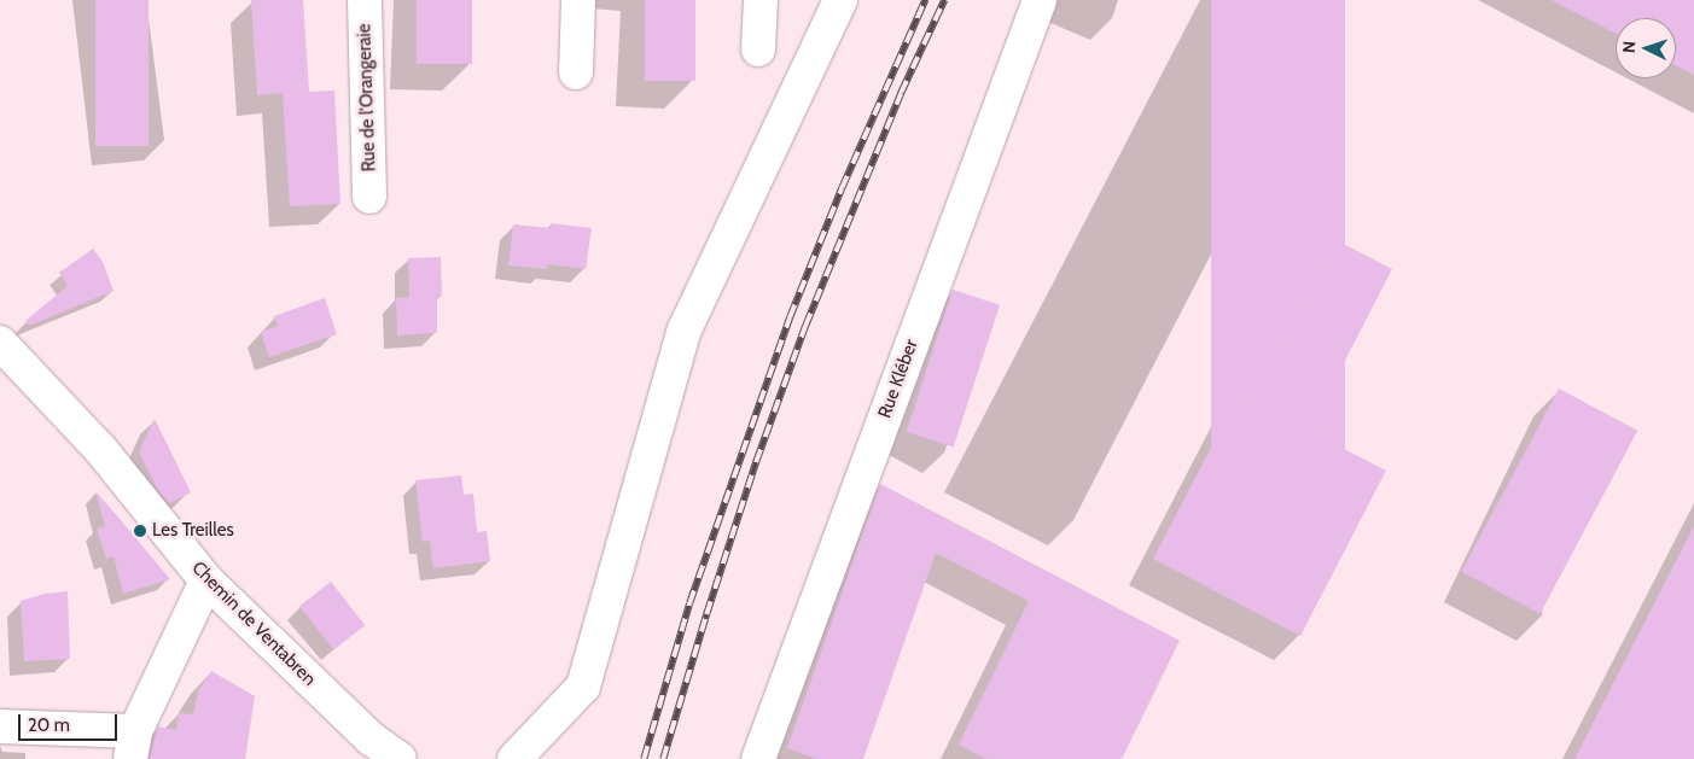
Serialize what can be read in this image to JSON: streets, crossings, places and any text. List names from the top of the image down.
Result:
{
  "streets": {
    "street": ["Rue de l'Orangeraie", "Rue Kléber", "Chemin de Ventabren"]
  },
  "places": ["Les Treilles"],
  "scale_bar": "20 m",
  "north": "left"
}
